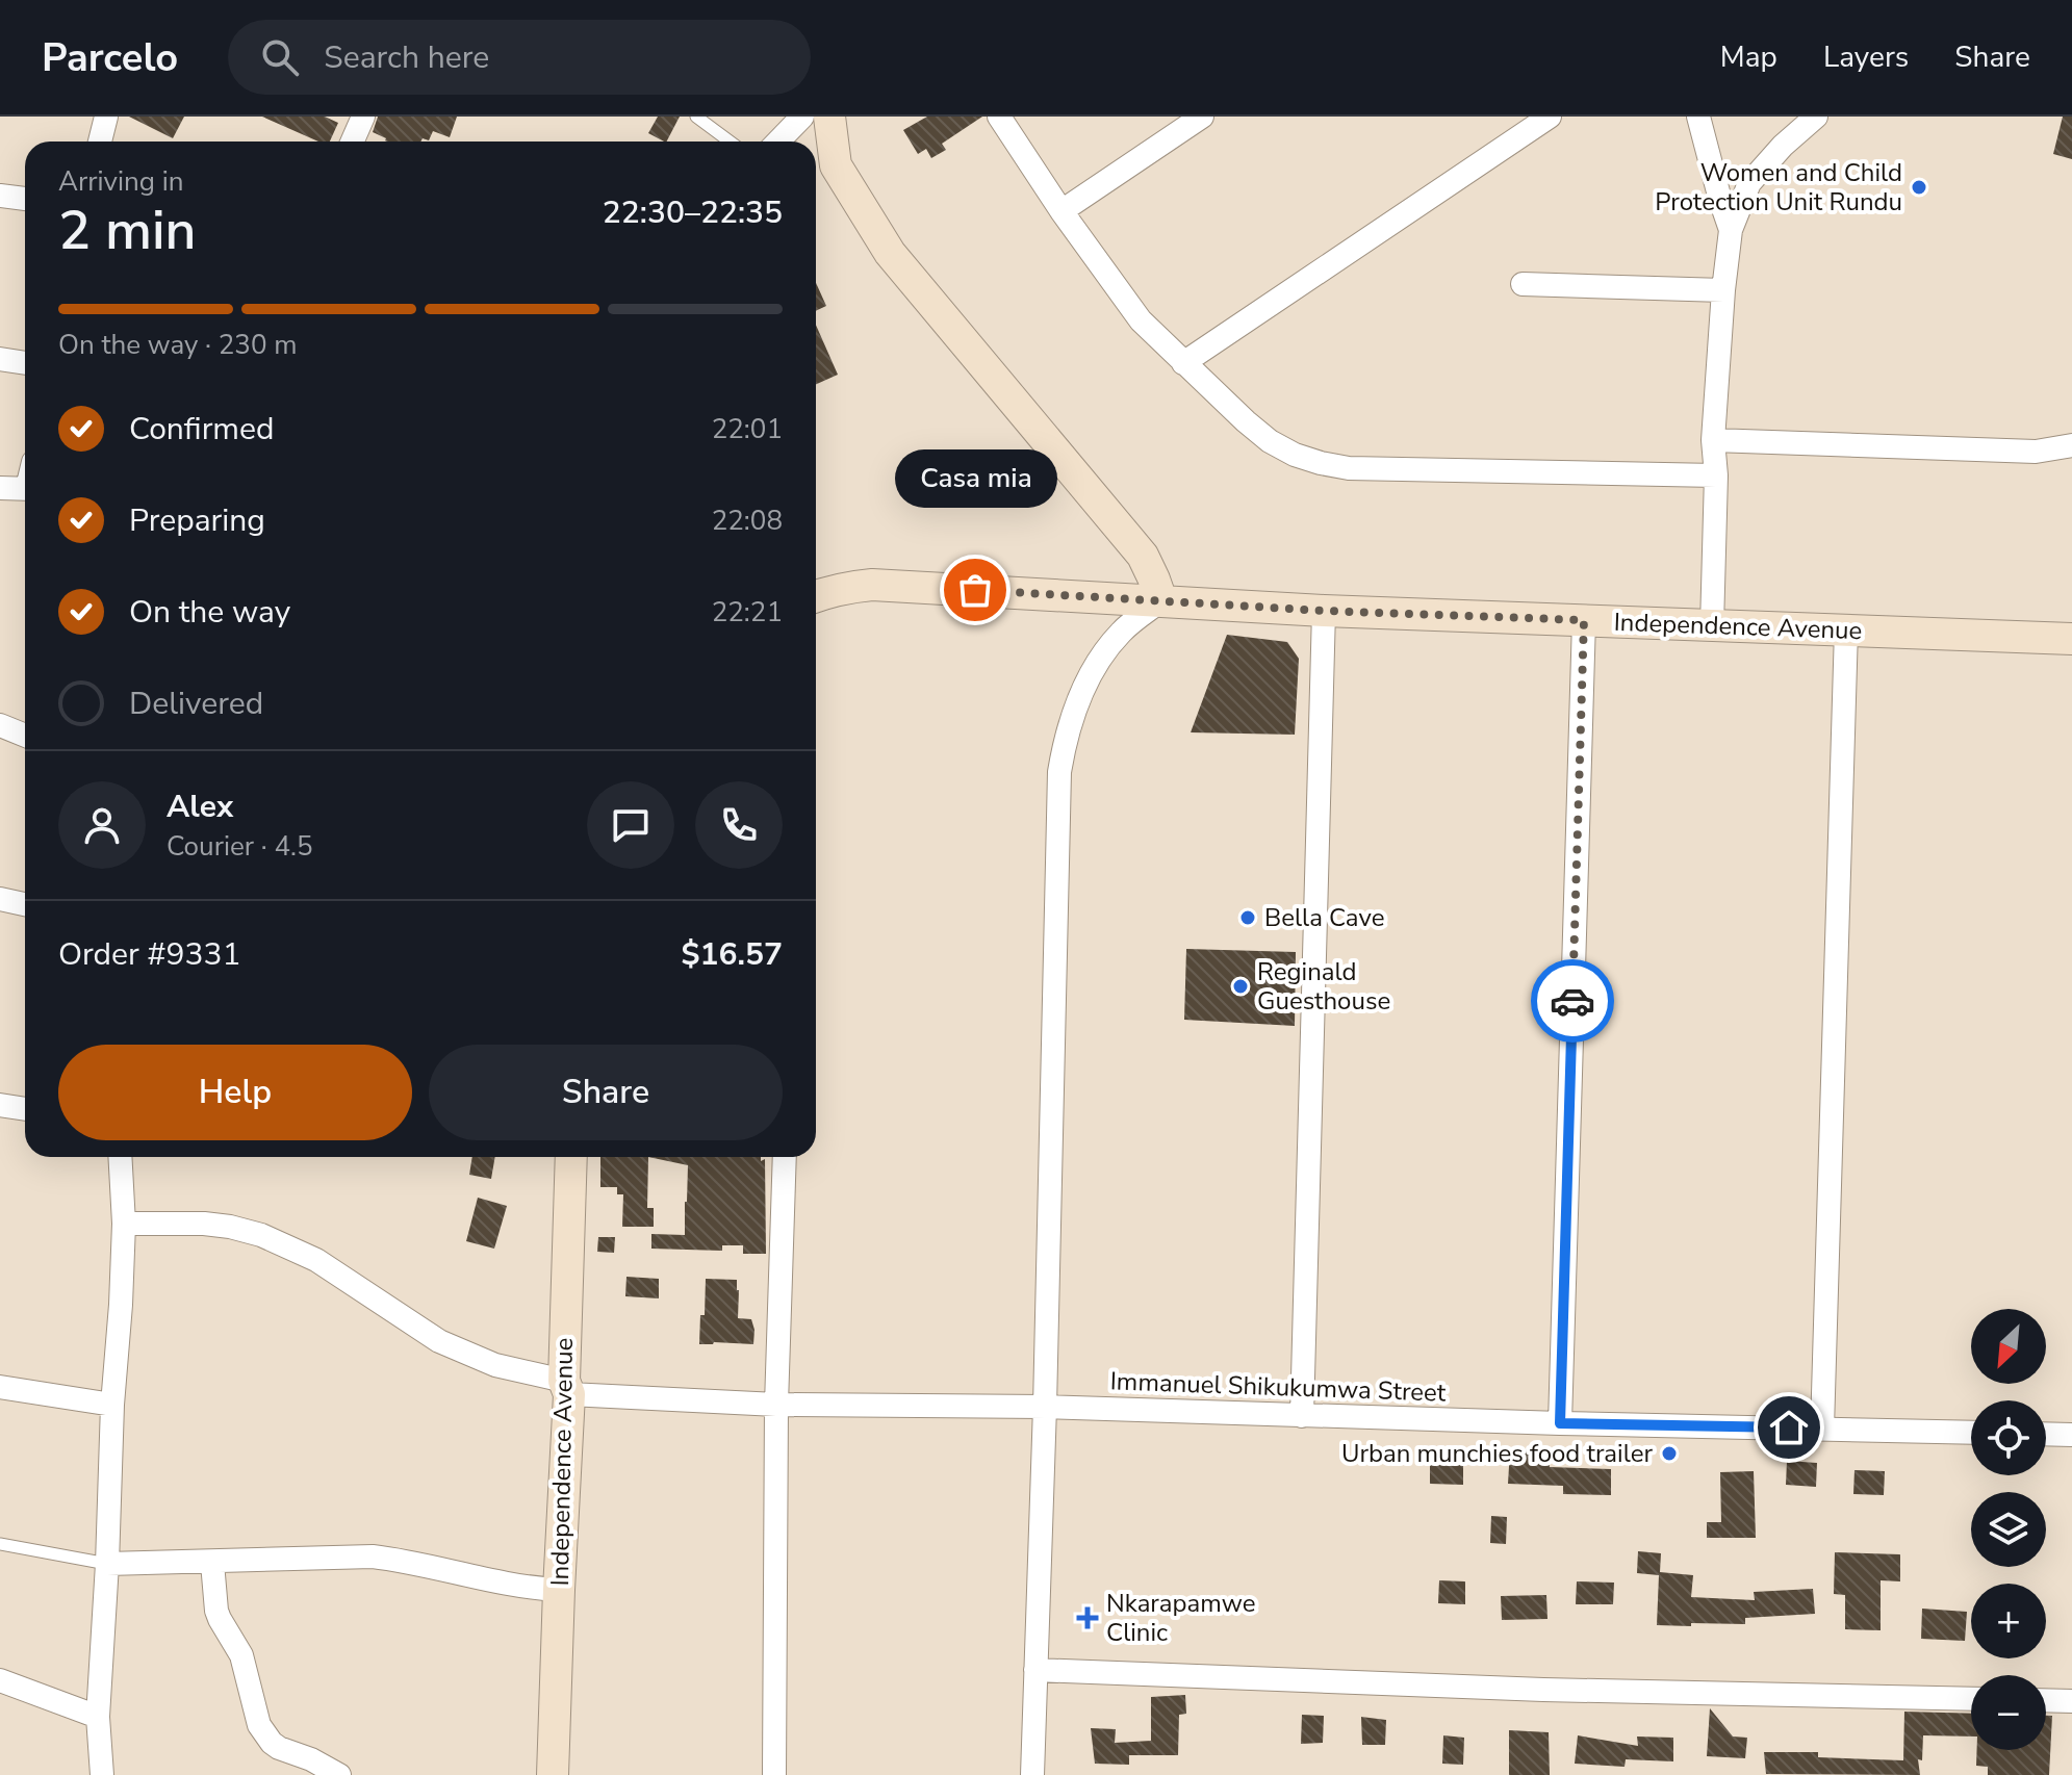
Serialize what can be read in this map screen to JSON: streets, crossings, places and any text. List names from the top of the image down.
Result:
{
  "streets": {
    "street": ["Independence Avenue", "Immanuel Shikukumwa Street"]
  },
  "crossings": [
    ["Independence Avenue", "Immanuel Shikukumwa Street"]
  ],
  "places": {
    "other": [
      "Women and Child Protection Unit Rundu",
      "Casa mia",
      "Bella Cave",
      "Reginald Guesthouse",
      "Urban munchies food trailer"
    ],
    "health": ["Nkarapamwe Clinic"]
  },
  "north": "bottom left",
  "page": {
    "header": "Parcelo",
    "search": "Search here",
    "nav": ["Map", "Layers", "Share"],
    "heading": ["2 min", "Arriving in", "22:30–22:35"],
    "panel": [
      "Alex",
      "Courier · 4.5",
      "Order #9331",
      "$16.57"
    ],
    "bar": "On the way · 230 m",
    "list": [
      ["Confirmed", "22:01"],
      ["Preparing", "22:08"],
      ["On the way", "22:21"],
      "Delivered"
    ],
    "bubble": "Casa mia",
    "buttons": ["Help", "Share"],
    "map_buttons": ["+", "−"]
  }
}
